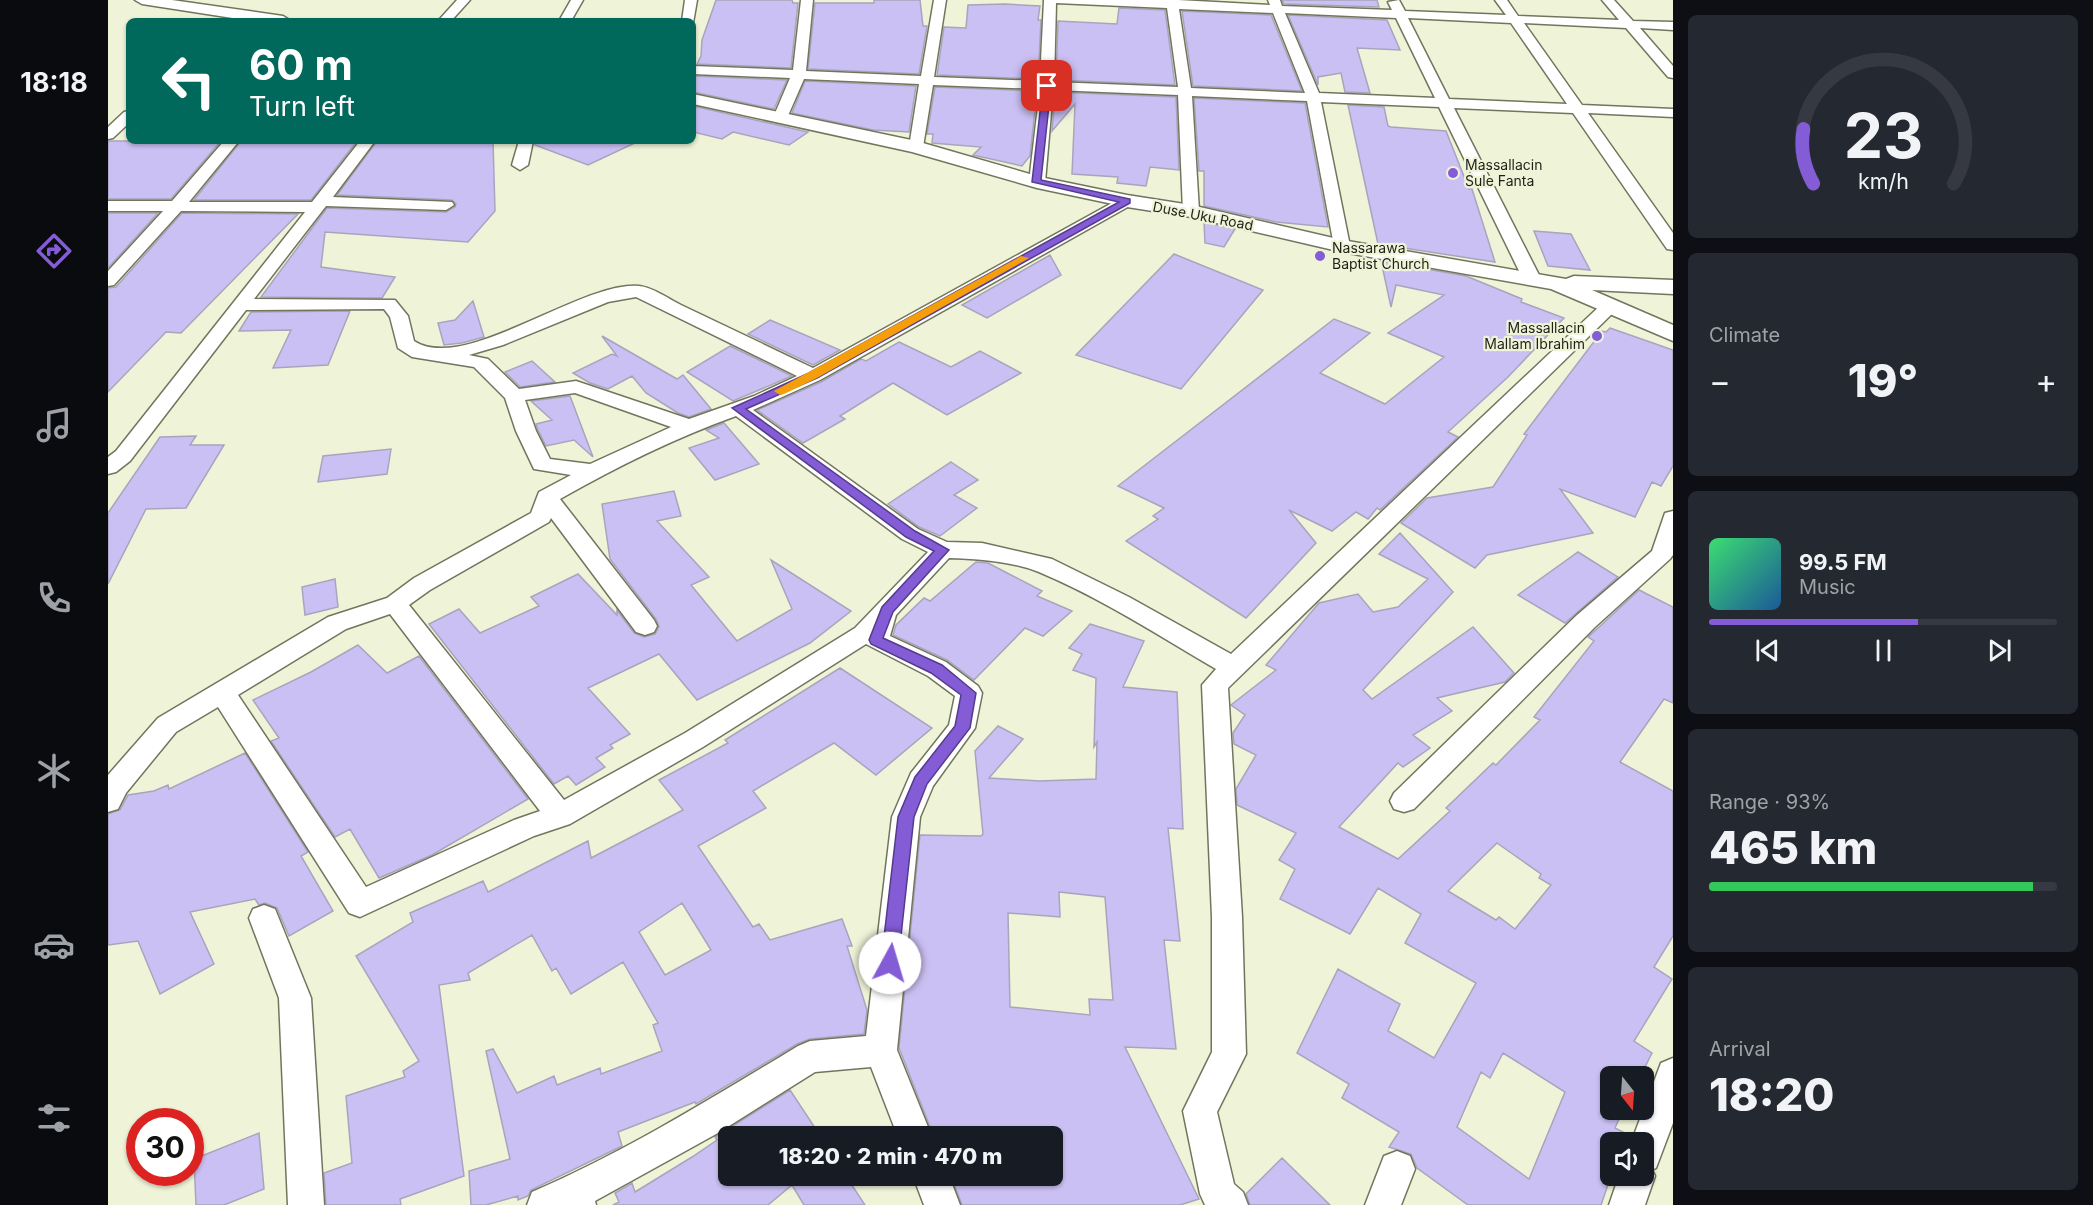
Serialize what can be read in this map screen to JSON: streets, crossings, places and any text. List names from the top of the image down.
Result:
{
  "streets": {
    "street": ["Duse Uku Road"]
  },
  "places": ["Massallacin Sule Fanta", "Nassarawa Baptist Church", "Massallacin Mallam Ibrahim"],
  "north": "bottom",
  "page": {
    "tabs": "18:18",
    "turn": ["60 m", "Turn left"],
    "tile": [
      "Climate",
      ["Range · 93%", "465 km"],
      ["Arrival", "18:20"]
    ],
    "heat": ["−", "19°", "+"],
    "song": ["99.5 FM", "Music"],
    "limit": "30",
    "trip": "18:20 · 2 min · 470 m",
    "gauge": ["23", "km/h"]
  }
}
